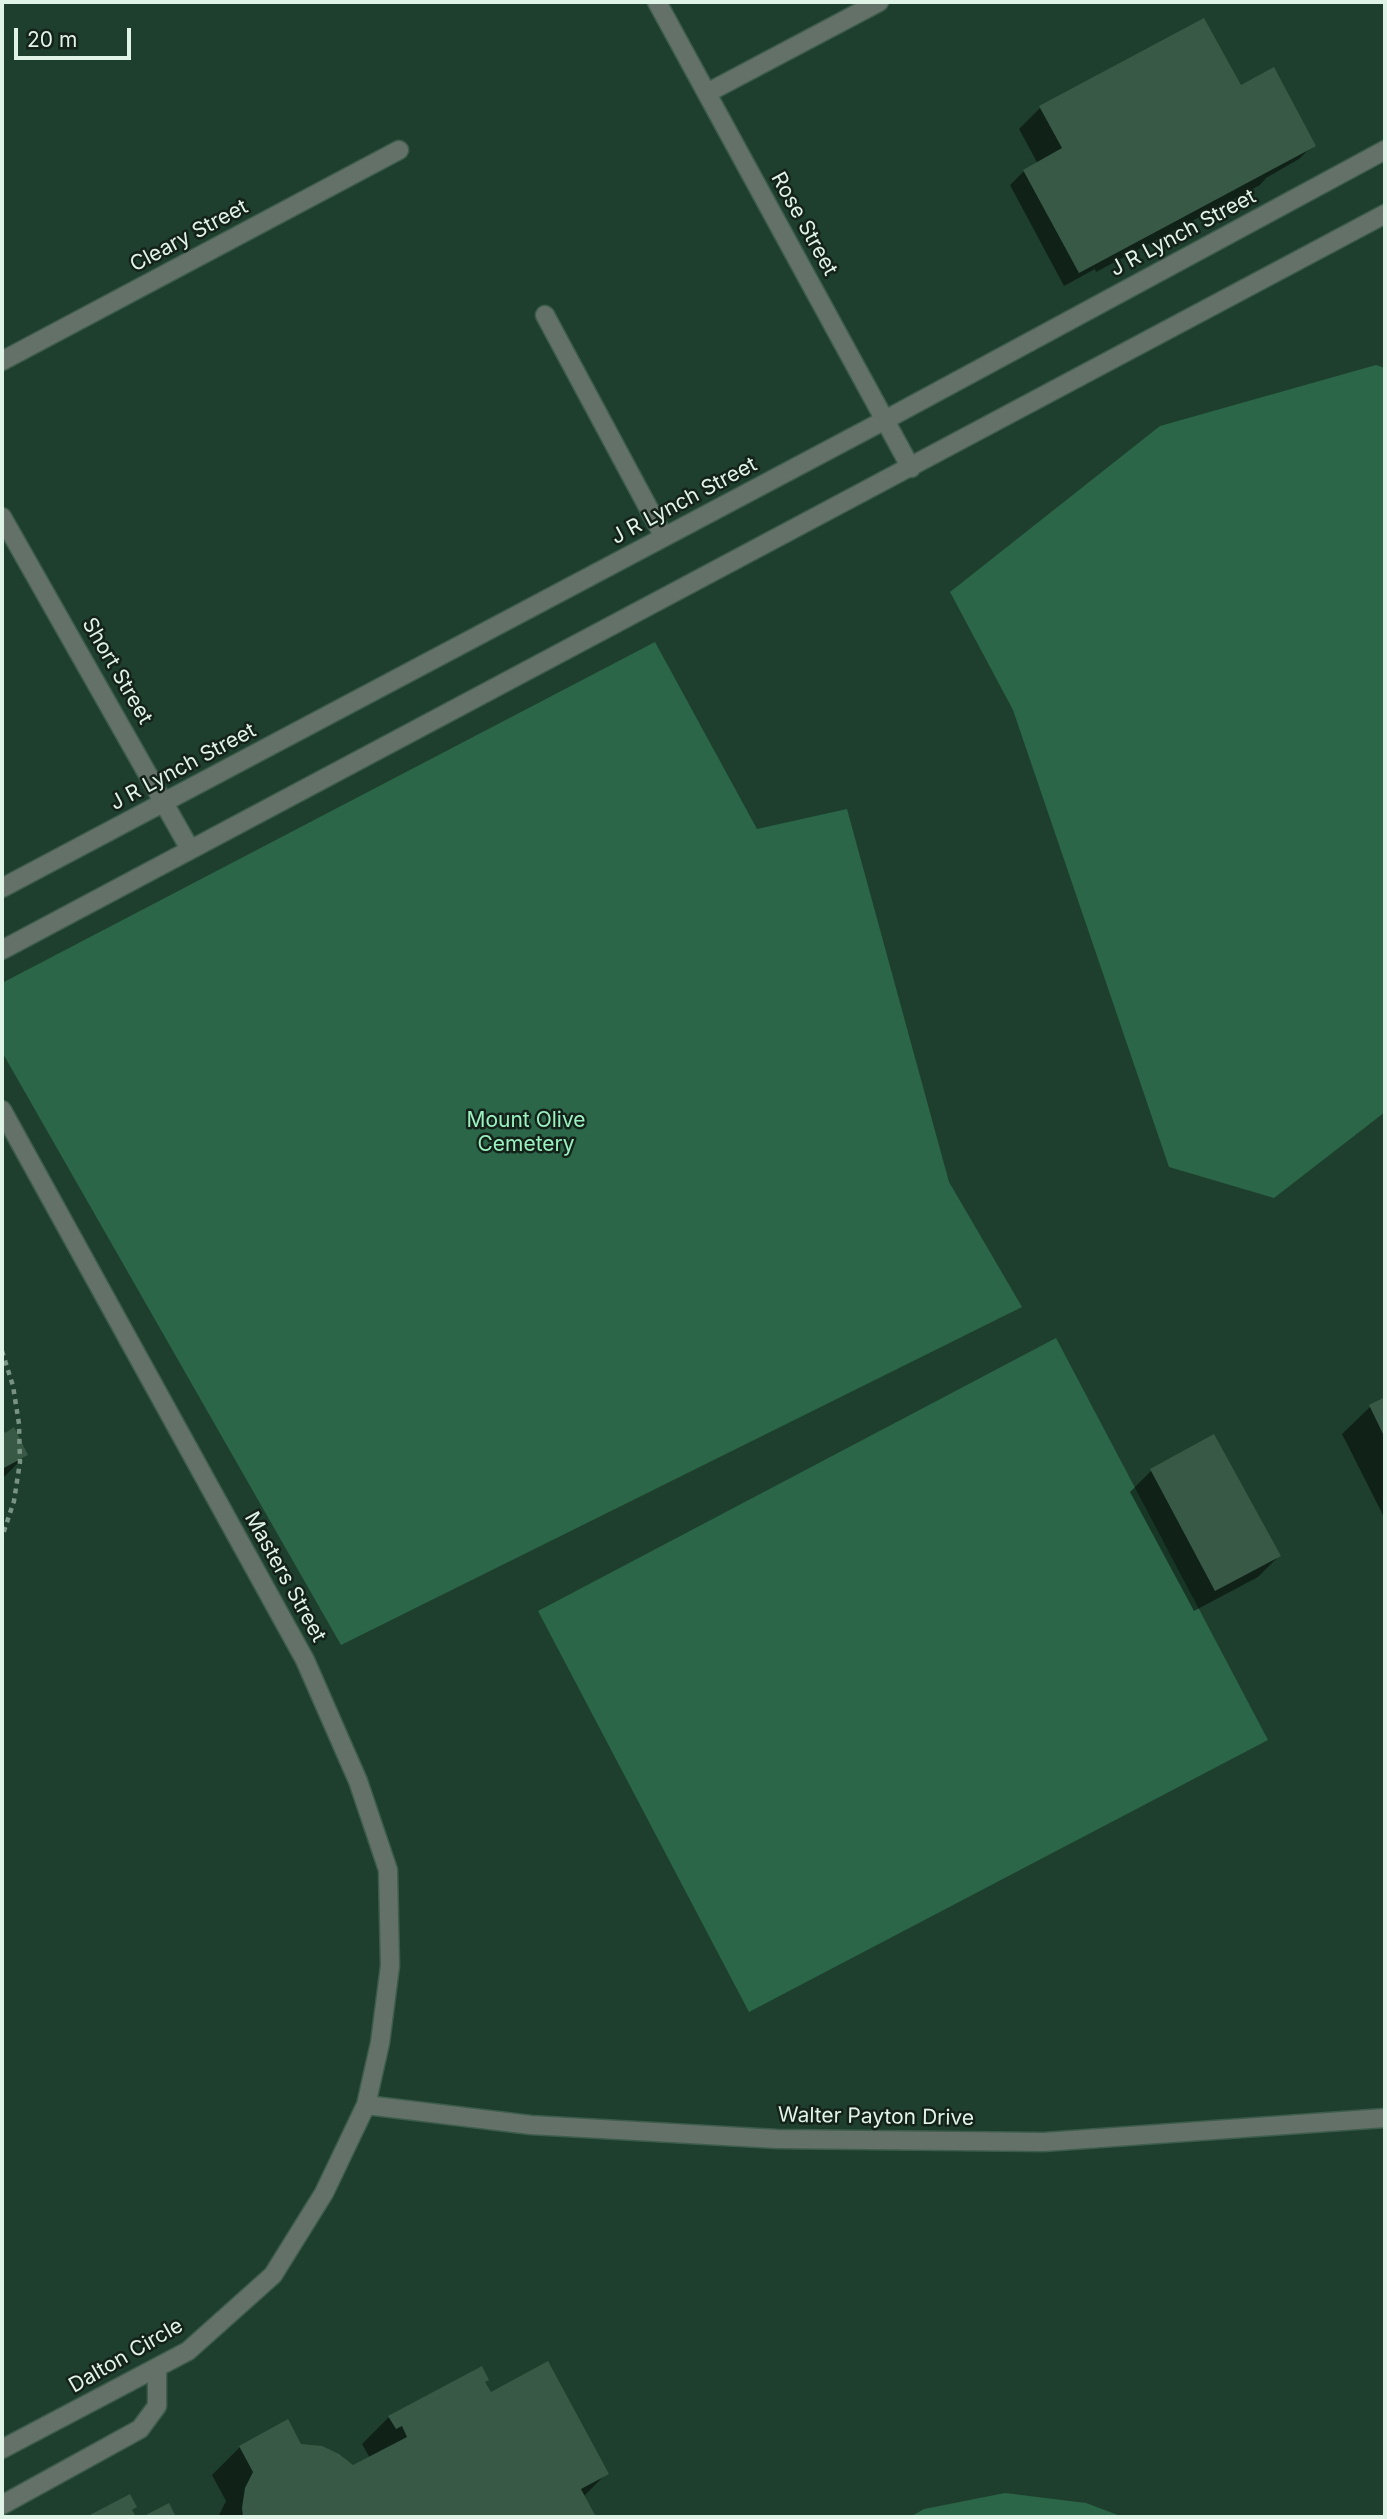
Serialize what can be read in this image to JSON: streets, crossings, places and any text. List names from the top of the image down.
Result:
{
  "streets": {
    "street": [
      "Rose Street",
      "J R Lynch Street",
      "Cleary Street",
      "Short Street",
      "Masters Street",
      "Walter Payton Drive",
      "Dalton Circle"
    ]
  },
  "crossings": [
    ["Rose Street", "J R Lynch Street"],
    ["J R Lynch Street", "Short Street"],
    ["Masters Street", "Walter Payton Drive"],
    ["Masters Street", "Dalton Circle"],
    ["Walter Payton Drive", "Dalton Circle"]
  ],
  "parks": ["Mount Olive Cemetery"],
  "scale_bar": "20 m"
}
